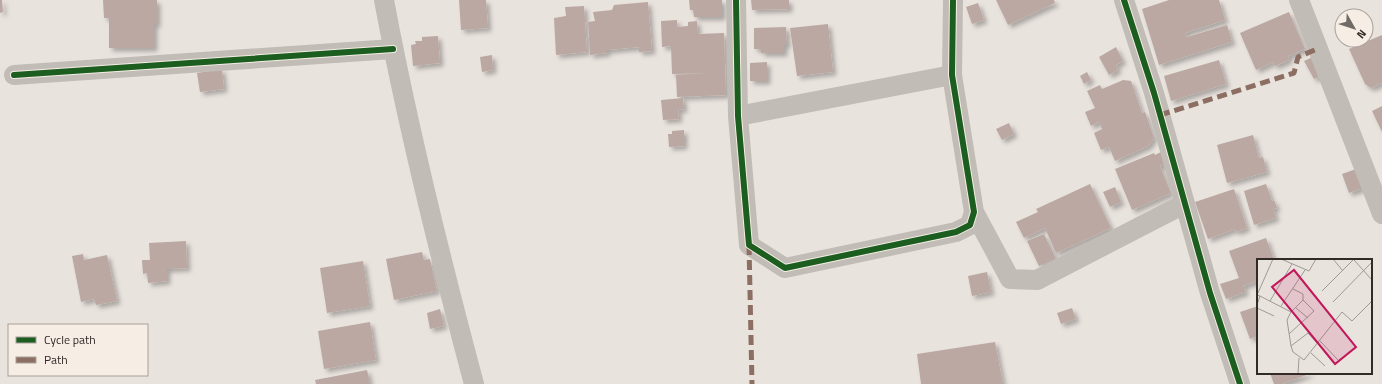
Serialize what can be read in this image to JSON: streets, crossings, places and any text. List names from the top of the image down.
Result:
{
  "legend": ["Cycle path", "Path"],
  "north": "bottom right"
}
